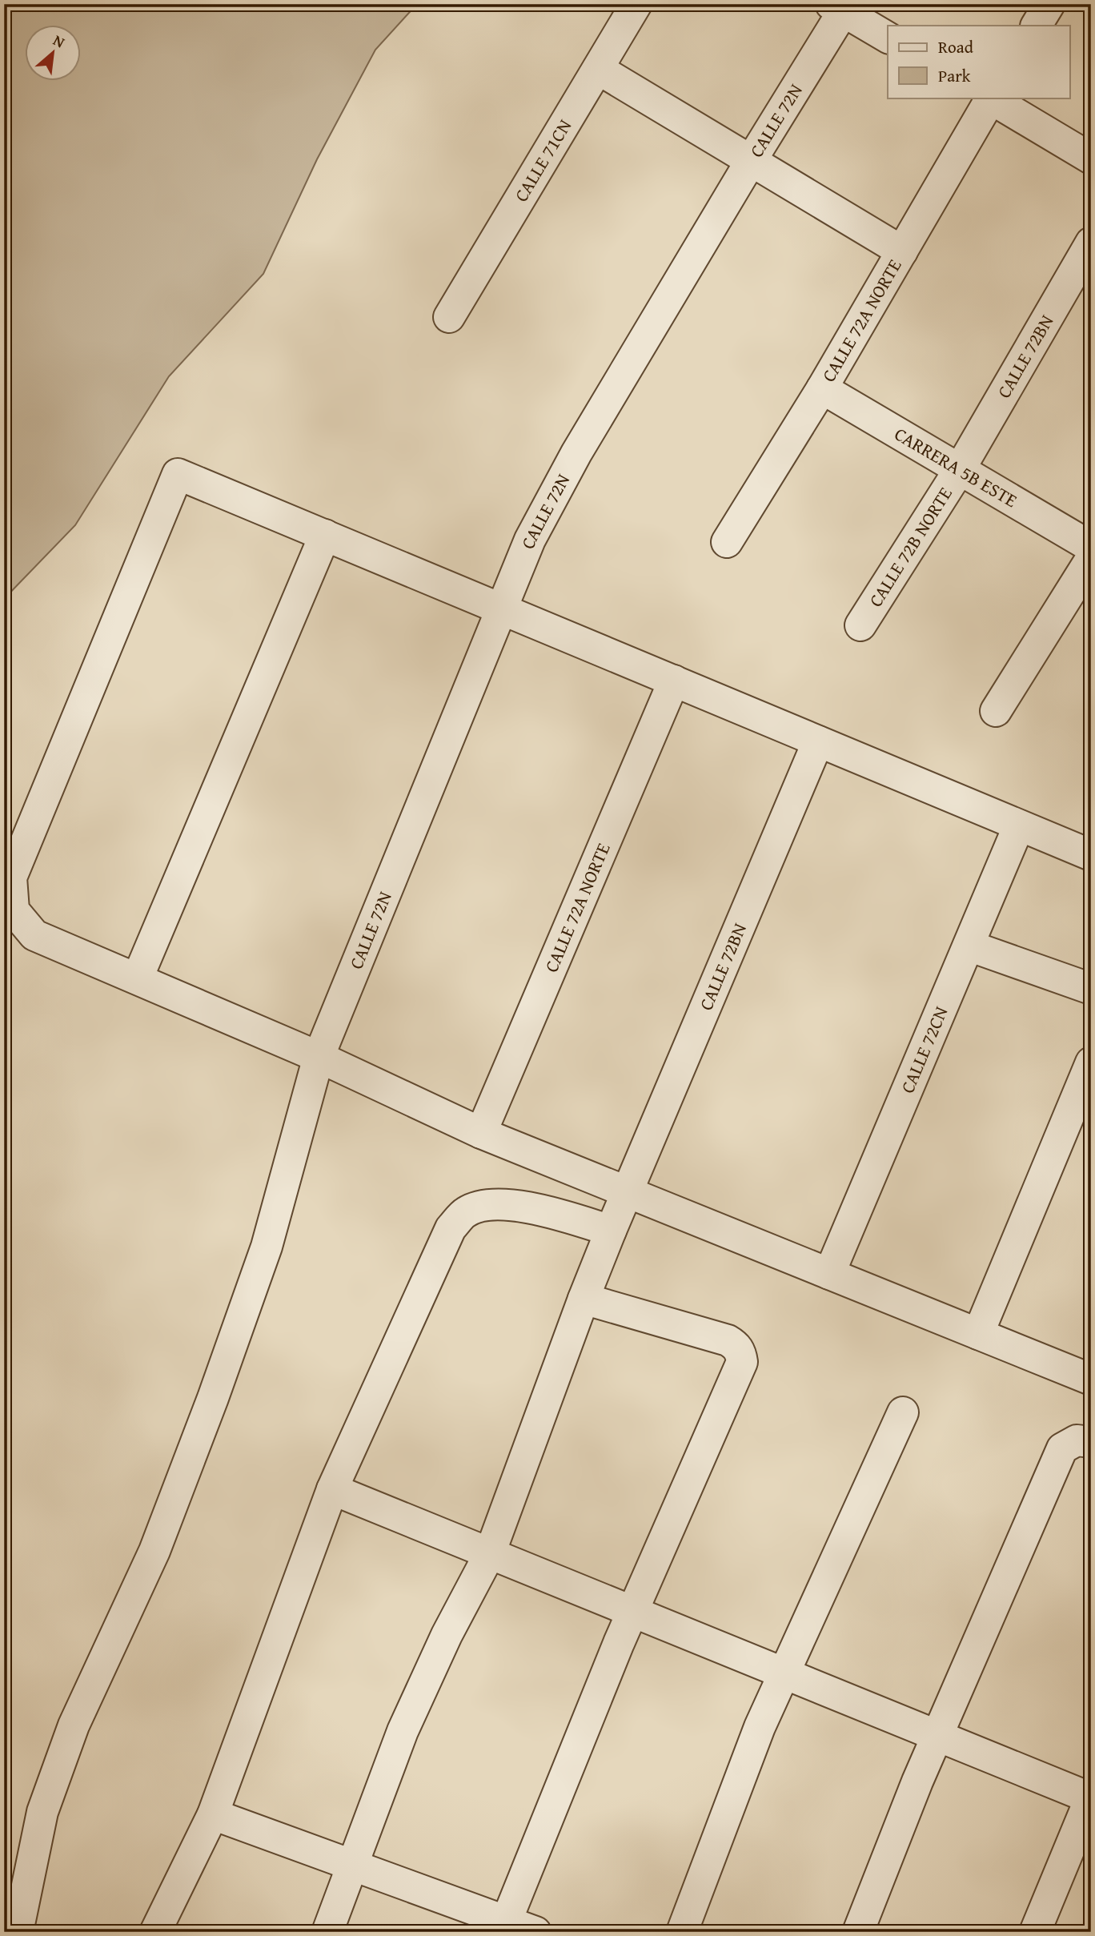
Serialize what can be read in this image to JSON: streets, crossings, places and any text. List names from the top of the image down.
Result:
{
  "streets": {
    "street": [
      "CALLE 72N",
      "CALLE 71CN",
      "CALLE 72A NORTE",
      "CALLE 72BN",
      "CARRERA 5B ESTE",
      "CALLE 72B NORTE",
      "CALLE 72CN"
    ]
  },
  "crossings": [
    ["CALLE 72A NORTE", "CARRERA 5B ESTE"],
    ["CALLE 72BN", "CARRERA 5B ESTE"],
    ["CALLE 72BN", "CALLE 72B NORTE"],
    ["CARRERA 5B ESTE", "CALLE 72B NORTE"]
  ],
  "legend": ["Road", "Park"],
  "north": "top right"
}
